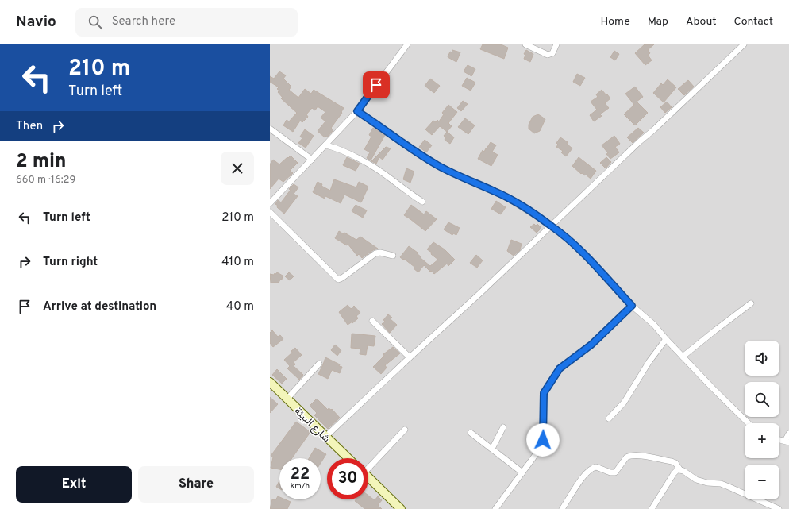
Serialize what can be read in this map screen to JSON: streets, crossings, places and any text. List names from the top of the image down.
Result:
{
  "streets": {
    "street": ["شارع البيئة"]
  },
  "page": {
    "header": "Navio",
    "search": "Search here",
    "nav": [
      "Home",
      "Map",
      "About",
      "Contact"
    ],
    "turn": ["210 m", "Turn left"],
    "then": "Then",
    "heading": ["2 min", "660 m · 16:29"],
    "list": [
      {
        "name": "Turn left",
        "value": "210 m"
      },
      {
        "name": "Turn right",
        "value": "410 m"
      },
      {
        "name": "Arrive at destination",
        "value": "40 m"
      }
    ],
    "map_buttons": ["+", "−"],
    "speed": "22 km/h",
    "limit": "30",
    "buttons": ["Exit", "Share"]
  }
}
